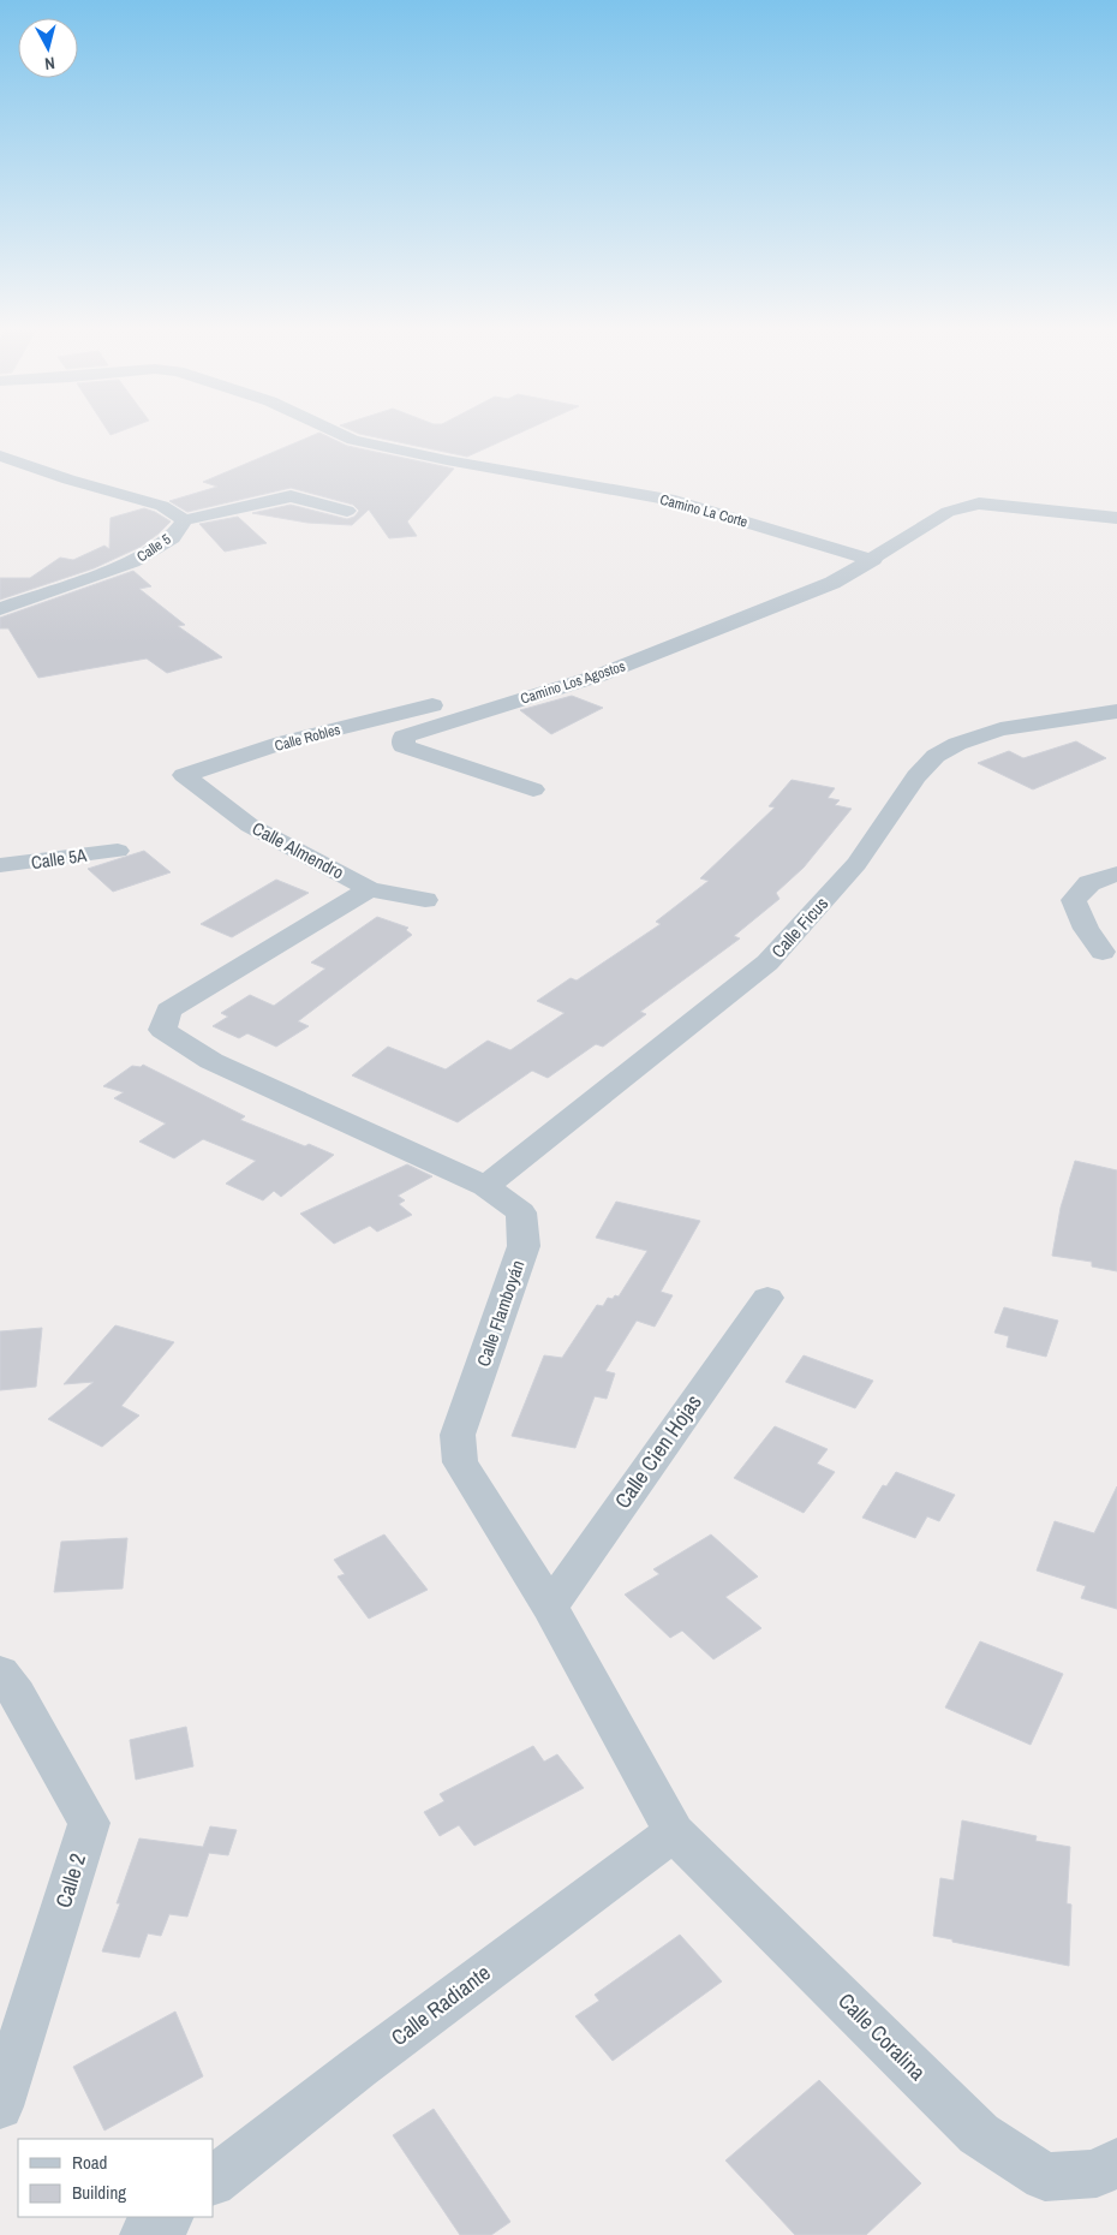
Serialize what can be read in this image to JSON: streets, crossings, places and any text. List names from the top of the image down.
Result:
{
  "streets": {
    "street": [
      "Camino La Corte",
      "Calle 5",
      "Camino Los Agostos",
      "Calle Robles",
      "Calle Almendro",
      "Calle 5A",
      "Calle Ficus",
      "Calle Flamboyán",
      "Calle Cien Hojas",
      "Calle 2",
      "Calle Radiante",
      "Calle Coralina"
    ]
  },
  "crossings": [
    ["Camino La Corte", "Camino Los Agostos"],
    ["Calle Robles", "Calle Almendro"],
    ["Calle Almendro", "Calle Flamboyán"],
    ["Calle Ficus", "Calle Flamboyán"],
    ["Calle Flamboyán", "Calle Cien Hojas"],
    ["Calle Flamboyán", "Calle Radiante"],
    ["Calle Flamboyán", "Calle Coralina"],
    ["Calle Radiante", "Calle Coralina"]
  ],
  "legend": ["Road", "Building"],
  "north": "bottom"
}
